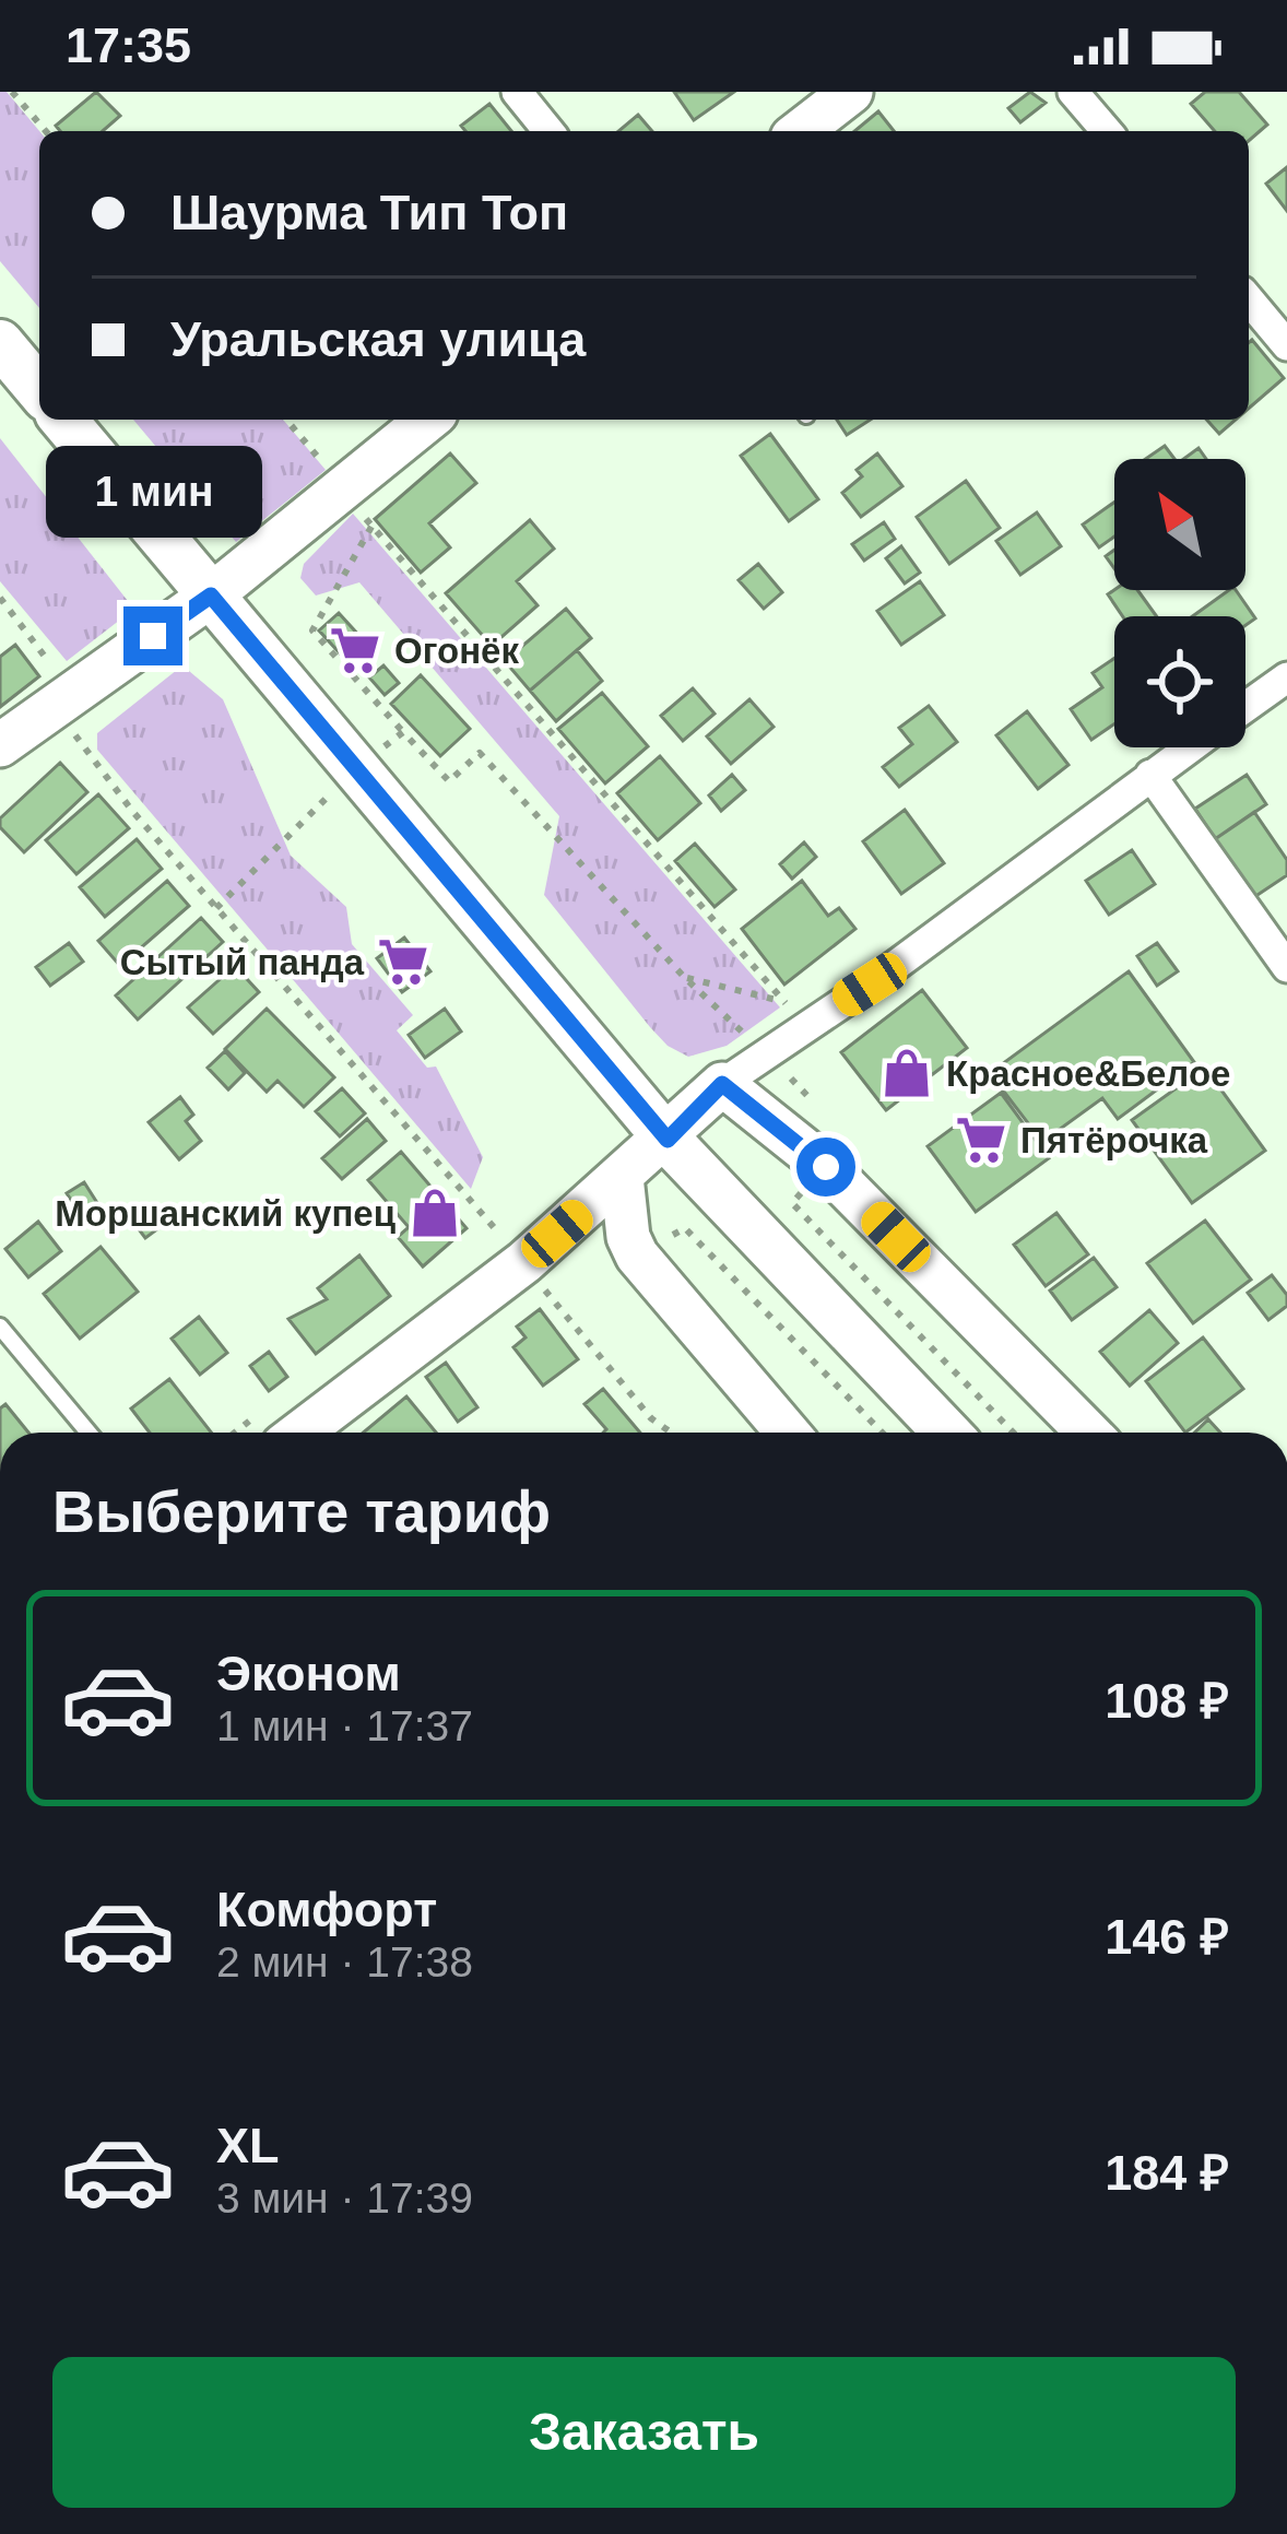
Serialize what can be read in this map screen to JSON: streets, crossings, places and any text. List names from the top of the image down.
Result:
{
  "places": {
    "supermarket": ["Огонёк", "Сытый панда", "Пятёрочка"],
    "shop": ["Красное&Белое", "Моршанский купец"]
  },
  "north": "top left",
  "page": {
    "status": "17:35",
    "banner": ["Шаурма Тип Топ", "Уральская улица"],
    "bubble": "1 мин",
    "heading": "Выберите тариф",
    "list": [
      {
        "name": "Эконом",
        "note": "1 мин · 17:37",
        "value": "108 ₽"
      },
      {
        "name": "Комфорт",
        "note": "2 мин · 17:38",
        "value": "146 ₽"
      },
      {
        "name": "XL",
        "note": "3 мин · 17:39",
        "value": "184 ₽"
      }
    ],
    "buttons": "Заказать"
  }
}
